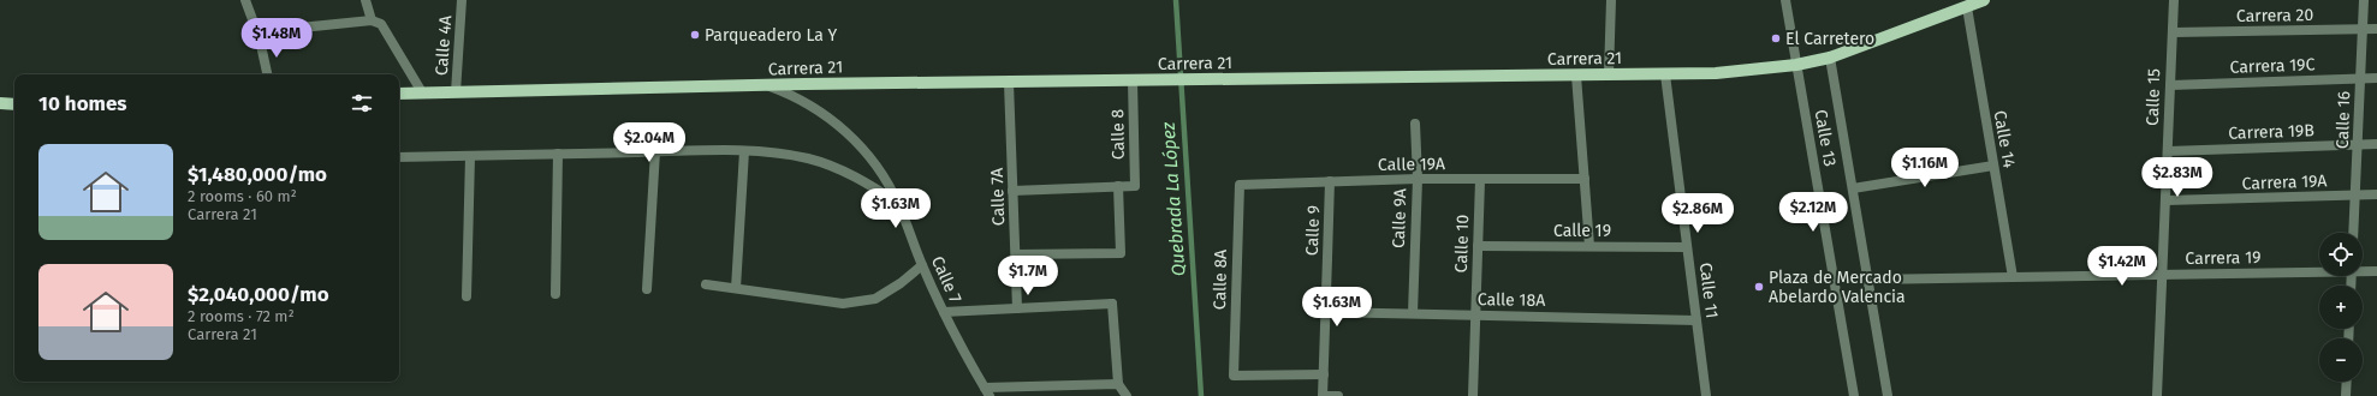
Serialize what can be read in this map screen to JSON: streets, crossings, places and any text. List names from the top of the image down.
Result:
{
  "streets": {
    "main road": ["Carrera 21"],
    "street": [
      "Carrera 20",
      "Calle 4A",
      "Carrera 19C",
      "Calle 15",
      "Calle 16",
      "Carrera 19B",
      "Calle 8",
      "Calle 13",
      "Calle 14",
      "Calle 19A",
      "Carrera 19A",
      "Calle 7A",
      "Calle 9A",
      "Calle 9",
      "Calle 19",
      "Calle 10",
      "Carrera 19",
      "Calle 7",
      "Calle 8A",
      "Calle 11",
      "Calle 18A"
    ]
  },
  "crossings": [
    ["Carrera 20", "Calle 15"],
    ["Carrera 20", "Calle 16"],
    ["Calle 4A", "Carrera 21"],
    ["Carrera 21", "Calle 8"],
    ["Carrera 21", "Calle 13"],
    ["Carrera 21", "Calle 14"],
    ["Carrera 21", "Calle 7A"],
    ["Carrera 21", "Calle 7"],
    ["Carrera 21", "Calle 11"],
    ["Carrera 19C", "Calle 15"],
    ["Carrera 19C", "Calle 16"],
    ["Calle 15", "Carrera 19B"],
    ["Calle 15", "Carrera 19A"],
    ["Calle 15", "Carrera 19"],
    ["Calle 16", "Carrera 19B"],
    ["Calle 16", "Carrera 19A"],
    ["Calle 13", "Carrera 19"],
    ["Calle 14", "Carrera 19"],
    ["Calle 19A", "Calle 9A"],
    ["Calle 19A", "Calle 9"],
    ["Calle 19A", "Calle 10"],
    ["Calle 19A", "Calle 8A"],
    ["Calle 9A", "Calle 18A"],
    ["Calle 9", "Calle 8A"],
    ["Calle 9", "Calle 18A"],
    ["Calle 19", "Calle 10"],
    ["Calle 19", "Calle 11"],
    ["Calle 10", "Calle 18A"],
    ["Calle 11", "Calle 18A"]
  ],
  "water": ["Quebrada La López"],
  "places": ["Parqueadero La Y", "El Carretero", "Plaza de Mercado Abelardo Valencia"],
  "page": {
    "price": [
      "$1.48M",
      "$2.04M",
      "$1.16M",
      "$2.83M",
      "$1.63M",
      "$2.12M",
      "$2.86M",
      "$1.42M",
      "$1.7M",
      "$1.63M"
    ],
    "heading": "10 homes",
    "list": [
      {
        "name": "$1,480,000/mo",
        "note": "2 rooms · 60 m² · Carrera 21"
      },
      {
        "name": "$2,040,000/mo",
        "note": "2 rooms · 72 m² · Carrera 21"
      }
    ],
    "map_buttons": ["+", "−"]
  }
}
